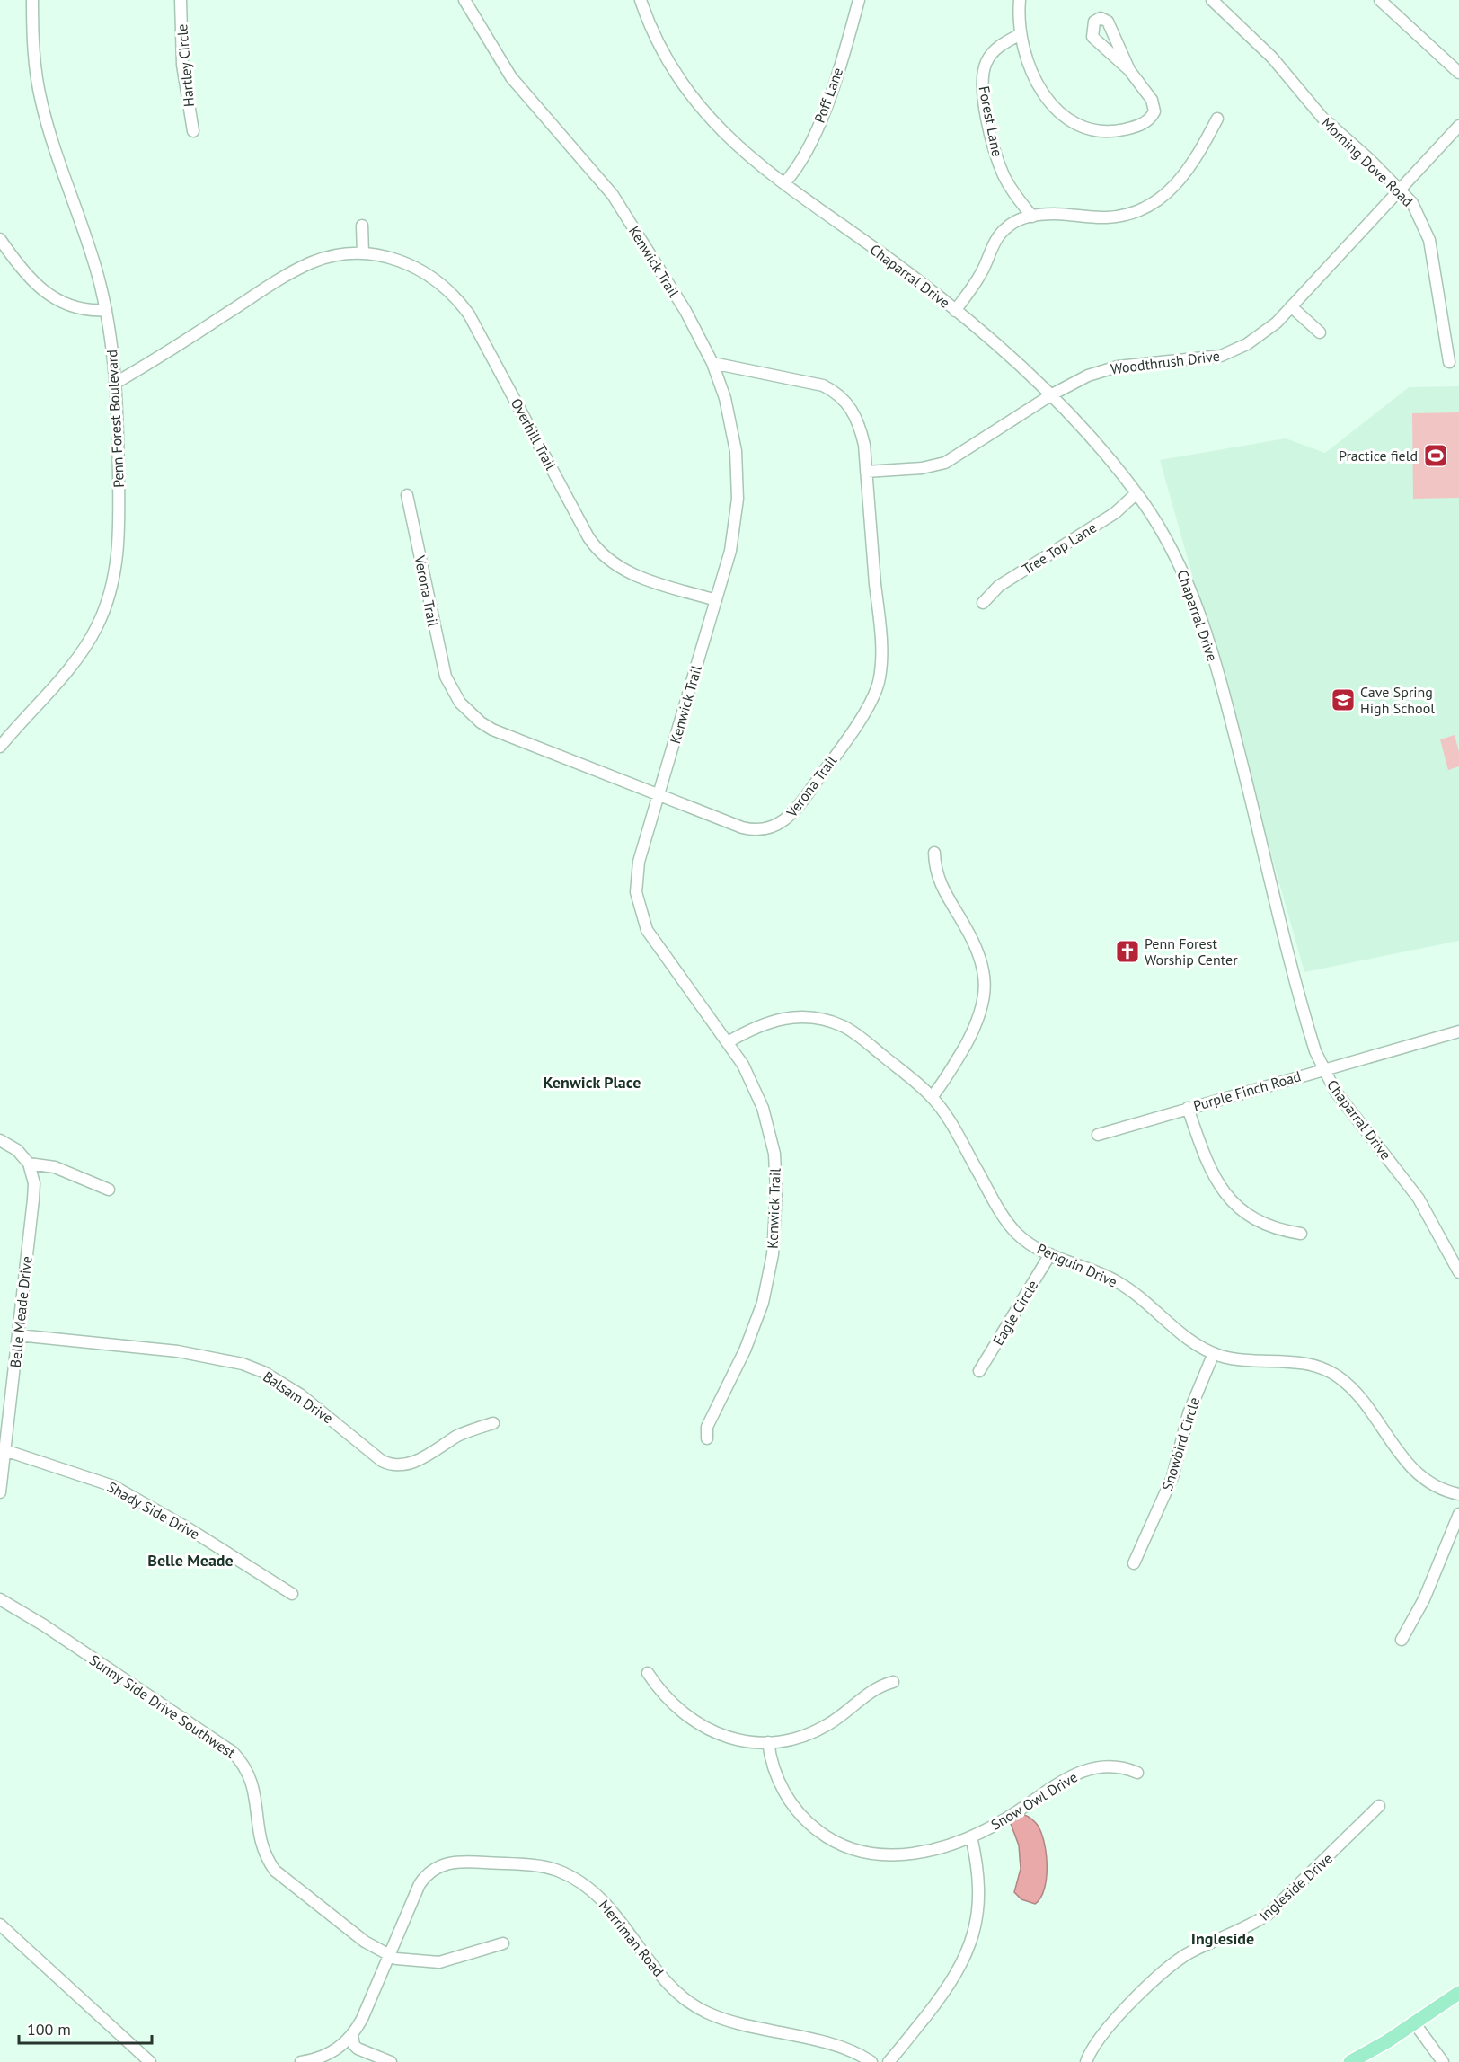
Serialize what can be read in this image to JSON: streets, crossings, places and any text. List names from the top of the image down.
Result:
{
  "streets": {
    "street": [
      "Hartley Circle",
      "Poff Lane",
      "Forest Lane",
      "Morning Dove Road",
      "Kenwick Trail",
      "Chaparral Drive",
      "Woodthrush Drive",
      "Penn Forest Boulevard",
      "Overhill Trail",
      "Tree Top Lane",
      "Verona Trail",
      "Purple Finch Road",
      "Penguin Drive",
      "Belle Meade Drive",
      "Eagle Circle",
      "Balsam Drive",
      "Snowbird Circle",
      "Shady Side Drive",
      "Sunny Side Drive Southwest",
      "Snow Owl Drive",
      "Ingleside Drive",
      "Merriman Road"
    ]
  },
  "crossings": [
    ["Poff Lane", "Chaparral Drive"],
    ["Morning Dove Road", "Woodthrush Drive"],
    ["Kenwick Trail", "Overhill Trail"],
    ["Kenwick Trail", "Verona Trail"],
    ["Kenwick Trail", "Penguin Drive"],
    ["Chaparral Drive", "Woodthrush Drive"],
    ["Chaparral Drive", "Tree Top Lane"],
    ["Chaparral Drive", "Purple Finch Road"],
    ["Woodthrush Drive", "Verona Trail"],
    ["Penn Forest Boulevard", "Overhill Trail"],
    ["Penguin Drive", "Eagle Circle"],
    ["Penguin Drive", "Snowbird Circle"],
    ["Belle Meade Drive", "Balsam Drive"],
    ["Belle Meade Drive", "Shady Side Drive"],
    ["Sunny Side Drive Southwest", "Merriman Road"]
  ],
  "districts": ["Kenwick Place", "Belle Meade", "Ingleside"],
  "places": {
    "sports": ["Practice field"],
    "school or university": ["Cave Spring High School"],
    "church": ["Penn Forest Worship Center"]
  },
  "scale_bar": "100 m"
}
